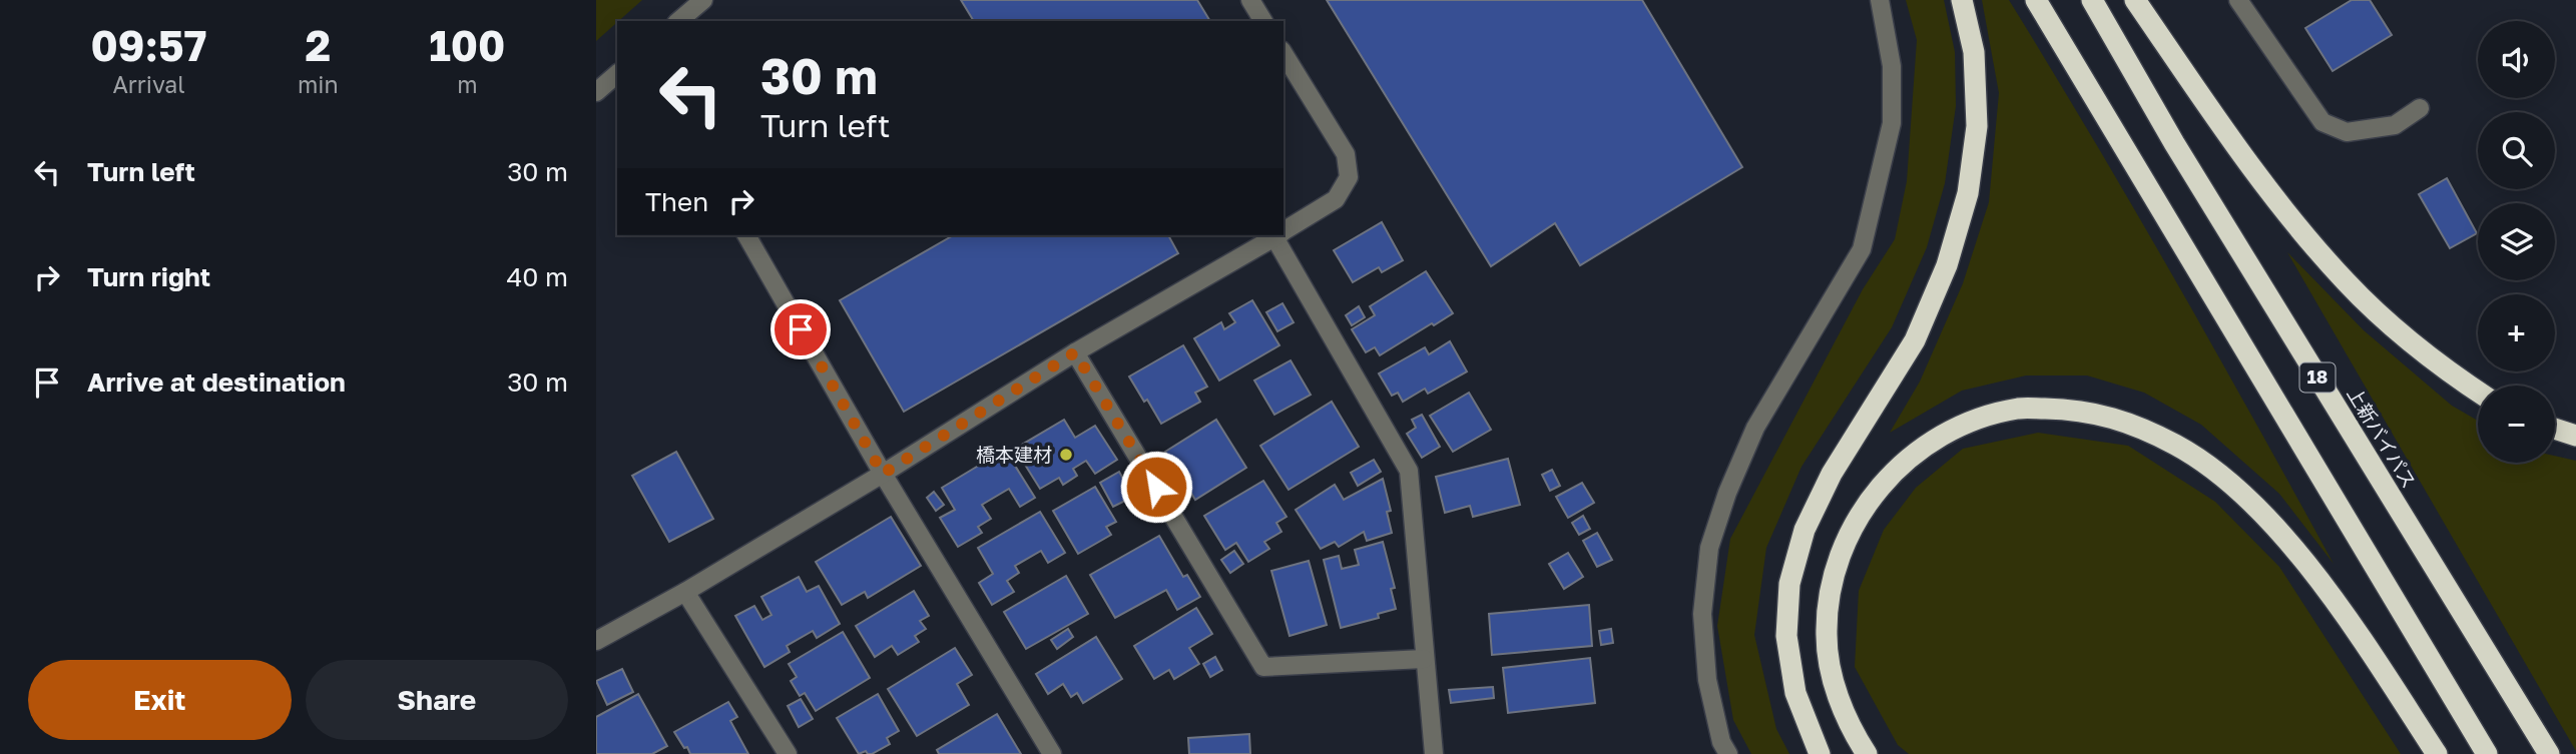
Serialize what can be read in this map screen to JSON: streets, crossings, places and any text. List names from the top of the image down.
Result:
{
  "streets": {
    "highway": ["18", "上新バイパス"]
  },
  "places": ["橋本建材"],
  "page": {
    "eta": [
      "09:57",
      "Arrival",
      "2",
      "min",
      "100",
      "m"
    ],
    "map_buttons": ["+", "−"],
    "turn": ["30 m", "Turn left"],
    "list": [
      {
        "name": "Turn left",
        "value": "30 m"
      },
      {
        "name": "Turn right",
        "value": "40 m"
      },
      {
        "name": "Arrive at destination",
        "value": "30 m"
      }
    ],
    "then": "Then",
    "buttons": ["Exit", "Share"]
  }
}
